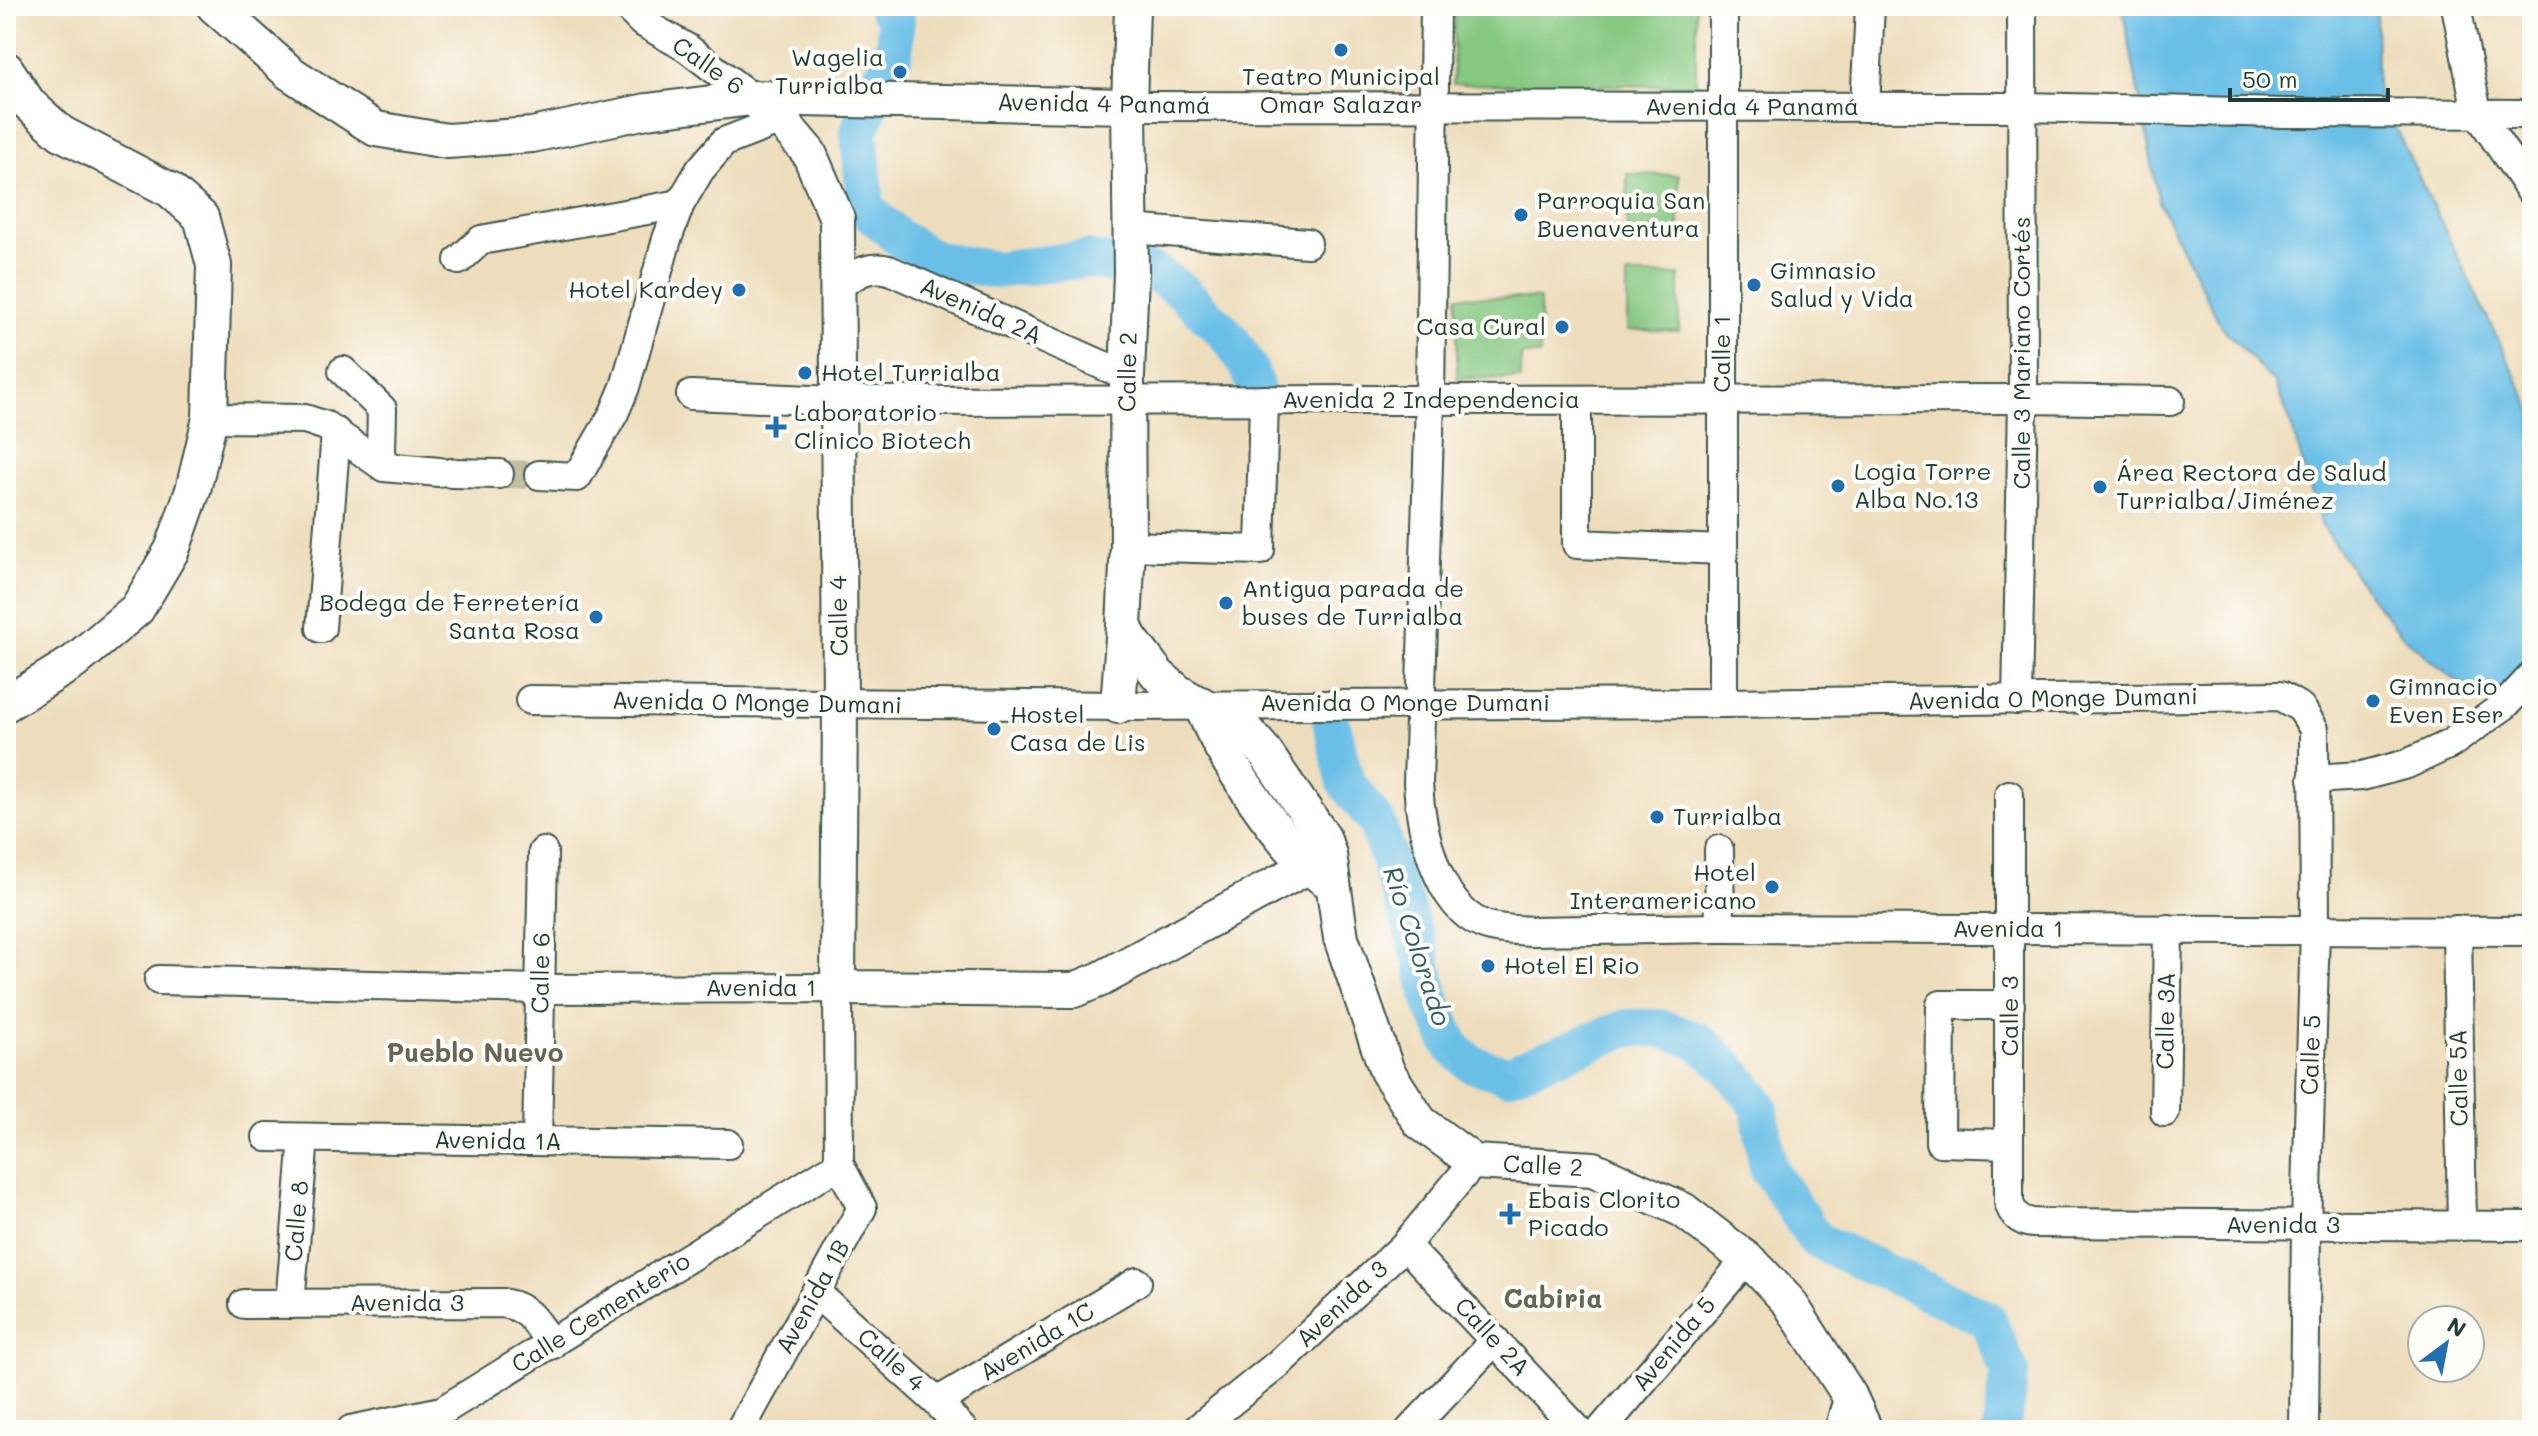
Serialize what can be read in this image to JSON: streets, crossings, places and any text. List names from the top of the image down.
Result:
{
  "streets": {
    "main road": [
      "Avenida 4 Panamá",
      "Calle 2",
      "Calle 4",
      "Avenida 1"
    ],
    "street": [
      "Calle 6",
      "Avenida 2A",
      "Calle 3 Mariano Cortés",
      "Calle 1",
      "Avenida 2 Independencia",
      "Avenida 0 Monge Dumani",
      "Calle 3",
      "Calle 3A",
      "Calle 5",
      "Calle 5A",
      "Avenida 1A",
      "Calle 8",
      "Avenida 3",
      "Avenida 1B",
      "Calle Cementerio",
      "Calle 2A",
      "Avenida 1C",
      "Avenida 5"
    ]
  },
  "crossings": [
    ["Calle 6", "Avenida 4 Panamá"],
    ["Calle 6", "Calle 4"],
    ["Calle 6", "Avenida 1"],
    ["Calle 6", "Avenida 1A"],
    ["Avenida 4 Panamá", "Calle 3 Mariano Cortés"],
    ["Avenida 4 Panamá", "Calle 1"],
    ["Avenida 4 Panamá", "Calle 2"],
    ["Avenida 4 Panamá", "Calle 4"],
    ["Avenida 2A", "Calle 2"],
    ["Avenida 2A", "Avenida 2 Independencia"],
    ["Avenida 2A", "Calle 4"],
    ["Calle 3 Mariano Cortés", "Avenida 2 Independencia"],
    ["Calle 3 Mariano Cortés", "Avenida 0 Monge Dumani"],
    ["Calle 1", "Avenida 2 Independencia"],
    ["Calle 1", "Avenida 0 Monge Dumani"],
    ["Calle 2", "Avenida 2 Independencia"],
    ["Calle 2", "Avenida 0 Monge Dumani"],
    ["Calle 2", "Avenida 1"],
    ["Calle 2", "Avenida 3"],
    ["Calle 2", "Avenida 5"],
    ["Avenida 2 Independencia", "Calle 4"],
    ["Calle 4", "Avenida 0 Monge Dumani"],
    ["Calle 4", "Avenida 1"],
    ["Calle 4", "Avenida 1B"],
    ["Calle 4", "Calle Cementerio"],
    ["Calle 4", "Avenida 1C"],
    ["Avenida 0 Monge Dumani", "Avenida 1"],
    ["Avenida 0 Monge Dumani", "Calle 5"],
    ["Avenida 1", "Calle 3"],
    ["Avenida 1", "Calle 3A"],
    ["Avenida 1", "Calle 5"],
    ["Avenida 1", "Calle 5A"],
    ["Calle 3", "Avenida 3"],
    ["Calle 5", "Avenida 3"],
    ["Calle 5A", "Avenida 3"],
    ["Avenida 1A", "Calle 8"],
    ["Calle 8", "Avenida 3"],
    ["Avenida 3", "Calle Cementerio"],
    ["Avenida 3", "Calle 2A"],
    ["Avenida 1B", "Calle Cementerio"]
  ],
  "districts": ["Pueblo Nuevo", "Cabiria"],
  "water": ["Río Colorado"],
  "places": {
    "other": [
      "Teatro Municipal Omar Salazar",
      "Wagelia Turrialba",
      "Parroquia San Buenaventura",
      "Gimnasio Salud y Vida",
      "Hotel Kardey",
      "Casa Cural",
      "Hotel Turrialba",
      "Logia Torre Alba No.13",
      "Área Rectora de Salud Turrialba/Jiménez",
      "Antigua parada de buses de Turrialba",
      "Bodega de Ferretería Santa Rosa",
      "Gimnacio Even Eser",
      "Hostel Casa de Lis",
      "Turrialba",
      "Hotel Interamericano",
      "Hotel El Rio"
    ],
    "health": ["Laboratorio Clínico Biotech", "Ebais Clorito Picado"]
  },
  "scale_bar": "50 m",
  "north": "top right"
}
